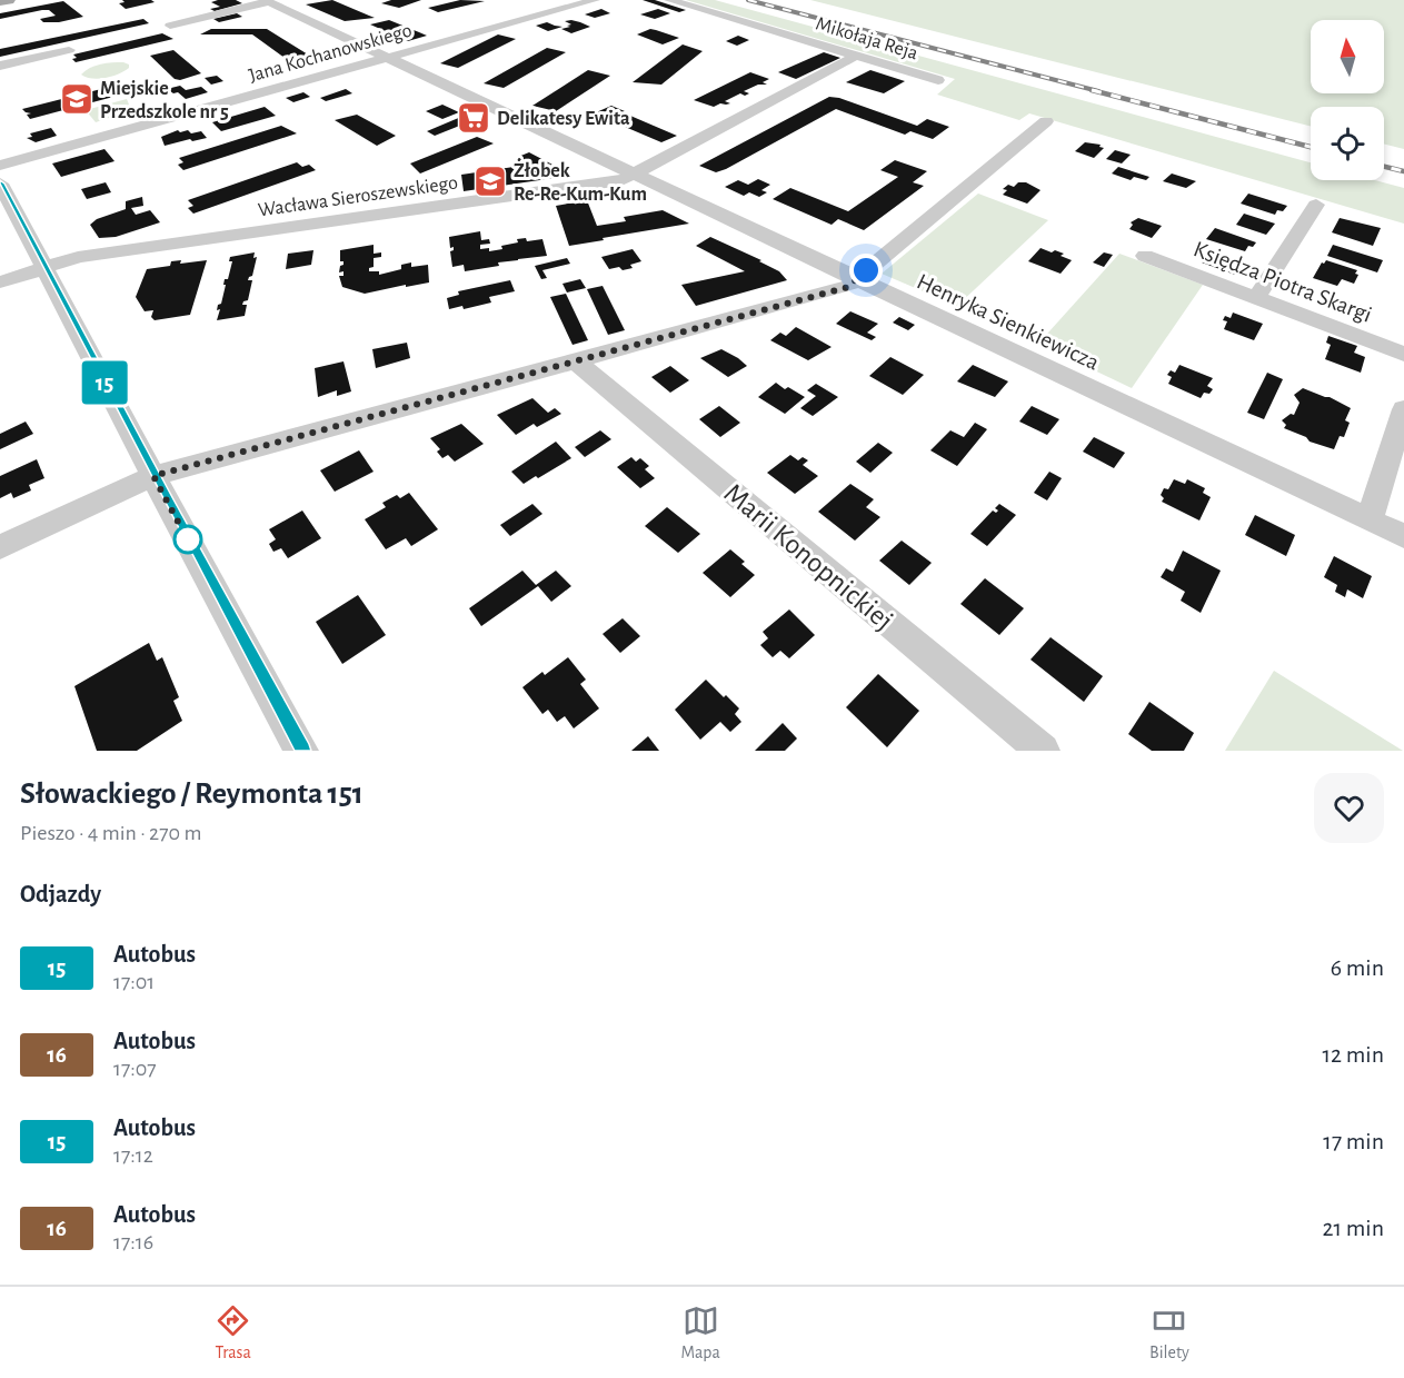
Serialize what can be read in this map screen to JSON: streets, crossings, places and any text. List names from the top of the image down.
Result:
{
  "streets": {
    "street": [
      "Mikołaja Reja",
      "Jana Kochanowskiego",
      "Wacława Sieroszewskiego",
      "Księdza Piotra Skargi",
      "Henryka Sienkiewicza",
      "Marii Konopnickiej"
    ]
  },
  "crossings": [
    ["Mikołaja Reja", "Wacława Sieroszewskiego"],
    ["Jana Kochanowskiego", "Henryka Sienkiewicza"],
    ["Wacława Sieroszewskiego", "Henryka Sienkiewicza"]
  ],
  "places": {
    "school or university": ["Miejskie Przedszkole nr 5", "Żłobek Re-Re-Kum-Kum"],
    "supermarket": ["Delikatesy Ewita"]
  },
  "lines": ["bus line 15"],
  "north": "top",
  "page": {
    "on_map": "15",
    "heading": [
      ["Słowackiego / Reymonta 151", "Pieszo · 4 min · 270 m"],
      "Odjazdy"
    ],
    "list": [
      {
        "mark": "15",
        "name": "Autobus",
        "note": "17:01",
        "value": "6 min"
      },
      {
        "mark": "16",
        "name": "Autobus",
        "note": "17:07",
        "value": "12 min"
      },
      {
        "mark": "15",
        "name": "Autobus",
        "note": "17:12",
        "value": "17 min"
      },
      {
        "mark": "16",
        "name": "Autobus",
        "note": "17:16",
        "value": "21 min"
      }
    ],
    "tabs": ["Trasa", "Mapa", "Bilety"]
  }
}
